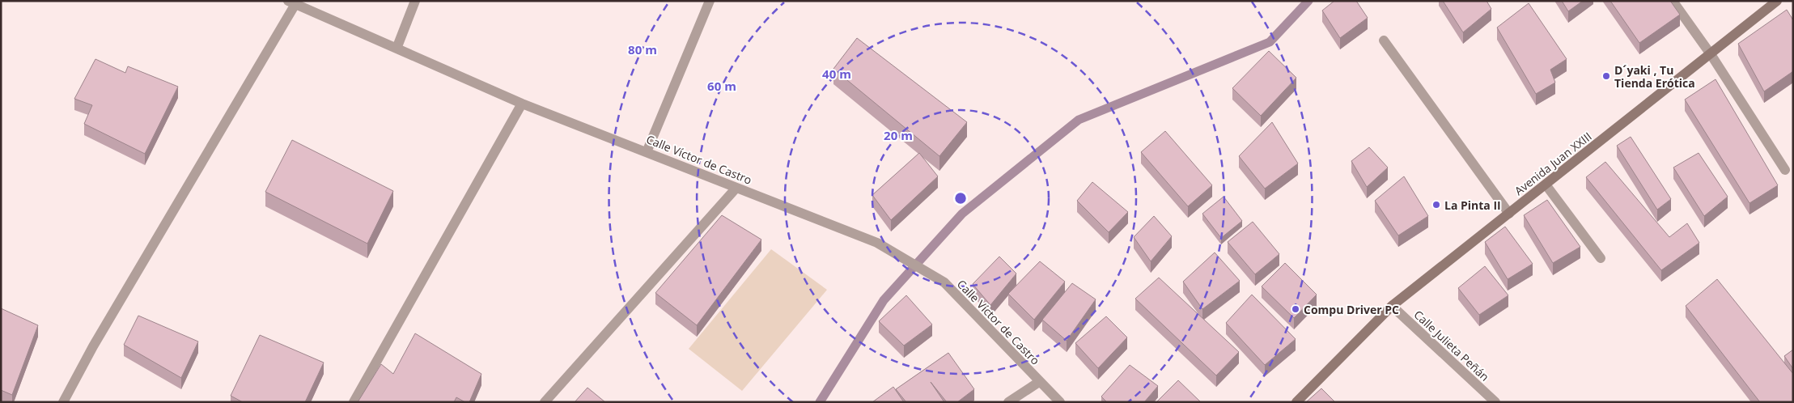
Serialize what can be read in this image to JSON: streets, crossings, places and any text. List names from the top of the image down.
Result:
{
  "streets": {
    "main road": ["Avenida Juan XXIII"],
    "street": ["Calle Víctor de Castro", "Calle Julieta Peñán"]
  },
  "crossings": [
    ["Avenida Juan XXIII", "Calle Julieta Peñán"]
  ],
  "places": ["D´yaki , Tu Tienda Erótica", "La Pinta II", "Compu Driver PC"],
  "rings": [
    "80 m",
    "40 m",
    "60 m",
    "20 m"
  ]
}
